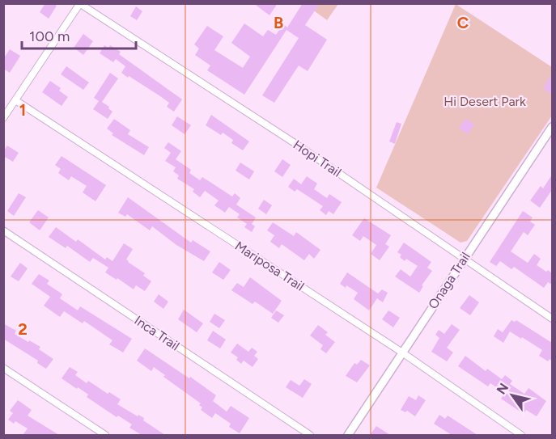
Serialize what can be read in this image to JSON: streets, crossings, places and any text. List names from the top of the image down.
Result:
{
  "streets": {
    "street": [
      "Hopi Trail",
      "Mariposa Trail",
      "Onaga Trail",
      "Inca Trail"
    ]
  },
  "crossings": [
    ["Hopi Trail", "Onaga Trail"],
    ["Mariposa Trail", "Onaga Trail"]
  ],
  "parks": ["Hi Desert Park"],
  "scale_bar": "100 m",
  "north": "top left",
  "grid": {
    "columns": ["B", "C"],
    "rows": ["1", "2"]
  }
}
